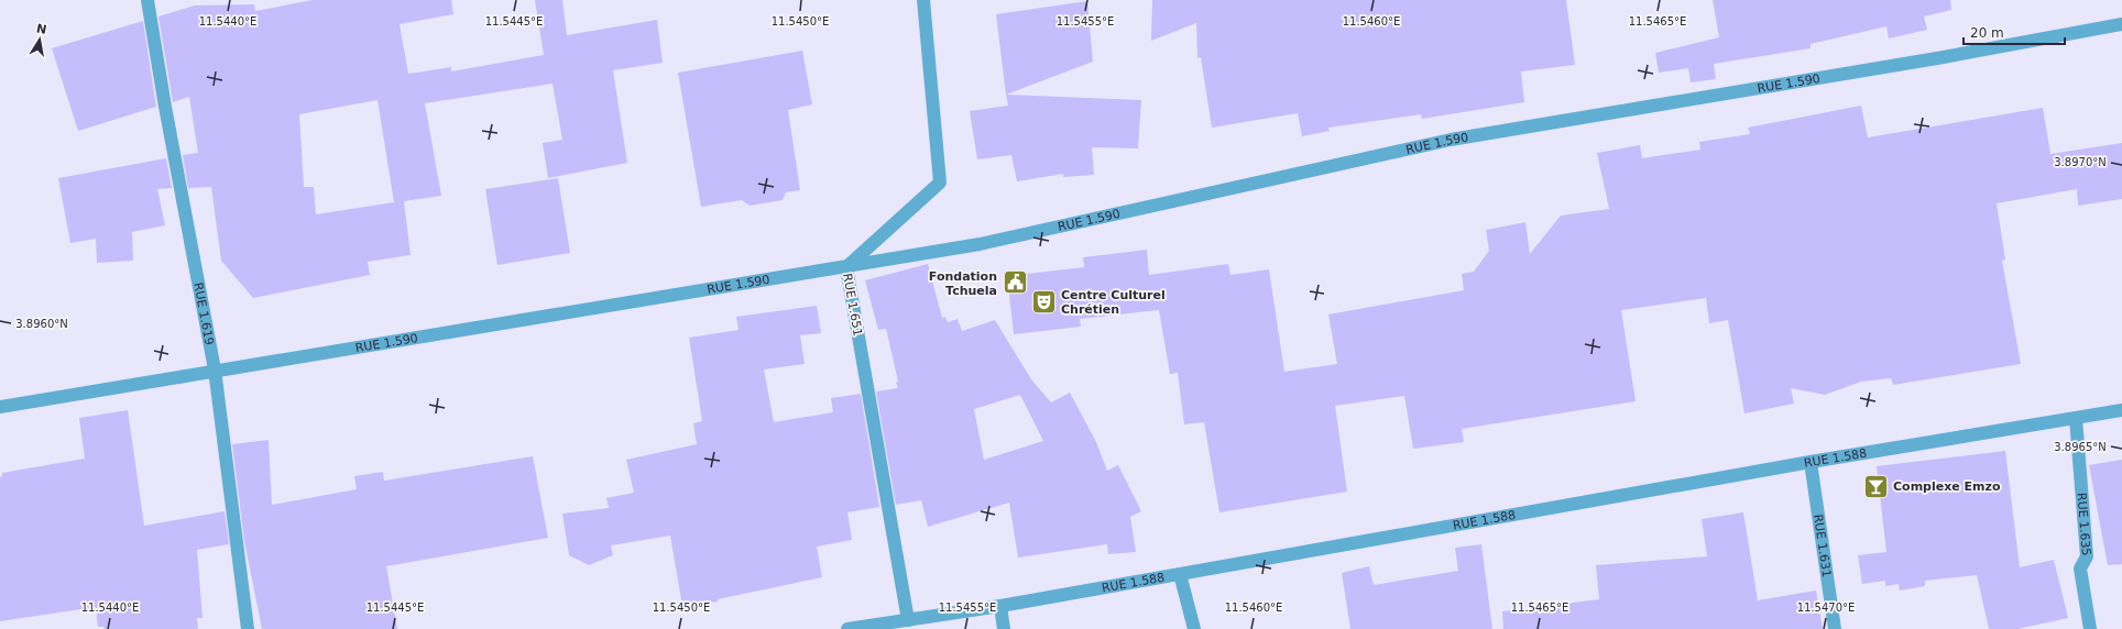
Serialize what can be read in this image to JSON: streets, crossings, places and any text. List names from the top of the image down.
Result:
{
  "streets": {
    "street": [
      "RUE 1.590",
      "RUE 1.651",
      "RUE 1.619",
      "RUE 1.588",
      "RUE 1.635",
      "RUE 1.631"
    ]
  },
  "crossings": [
    ["RUE 1.590", "RUE 1.651"],
    ["RUE 1.590", "RUE 1.619"],
    ["RUE 1.651", "RUE 1.588"],
    ["RUE 1.588", "RUE 1.635"],
    ["RUE 1.588", "RUE 1.631"]
  ],
  "places": {
    "public building": ["Fondation Tchuela"],
    "theatre": ["Centre Culturel Chrétien"],
    "bar": ["Complexe Emzo"]
  },
  "scale_bar": "20 m",
  "north": "top",
  "coordinates": [
    "11.5440°E",
    "11.5445°E",
    "11.5450°E",
    "11.5455°E",
    "11.5460°E",
    "11.5465°E",
    "3.8970°N",
    "3.8960°N",
    "3.8965°N",
    "11.5470°E"
  ]
}
